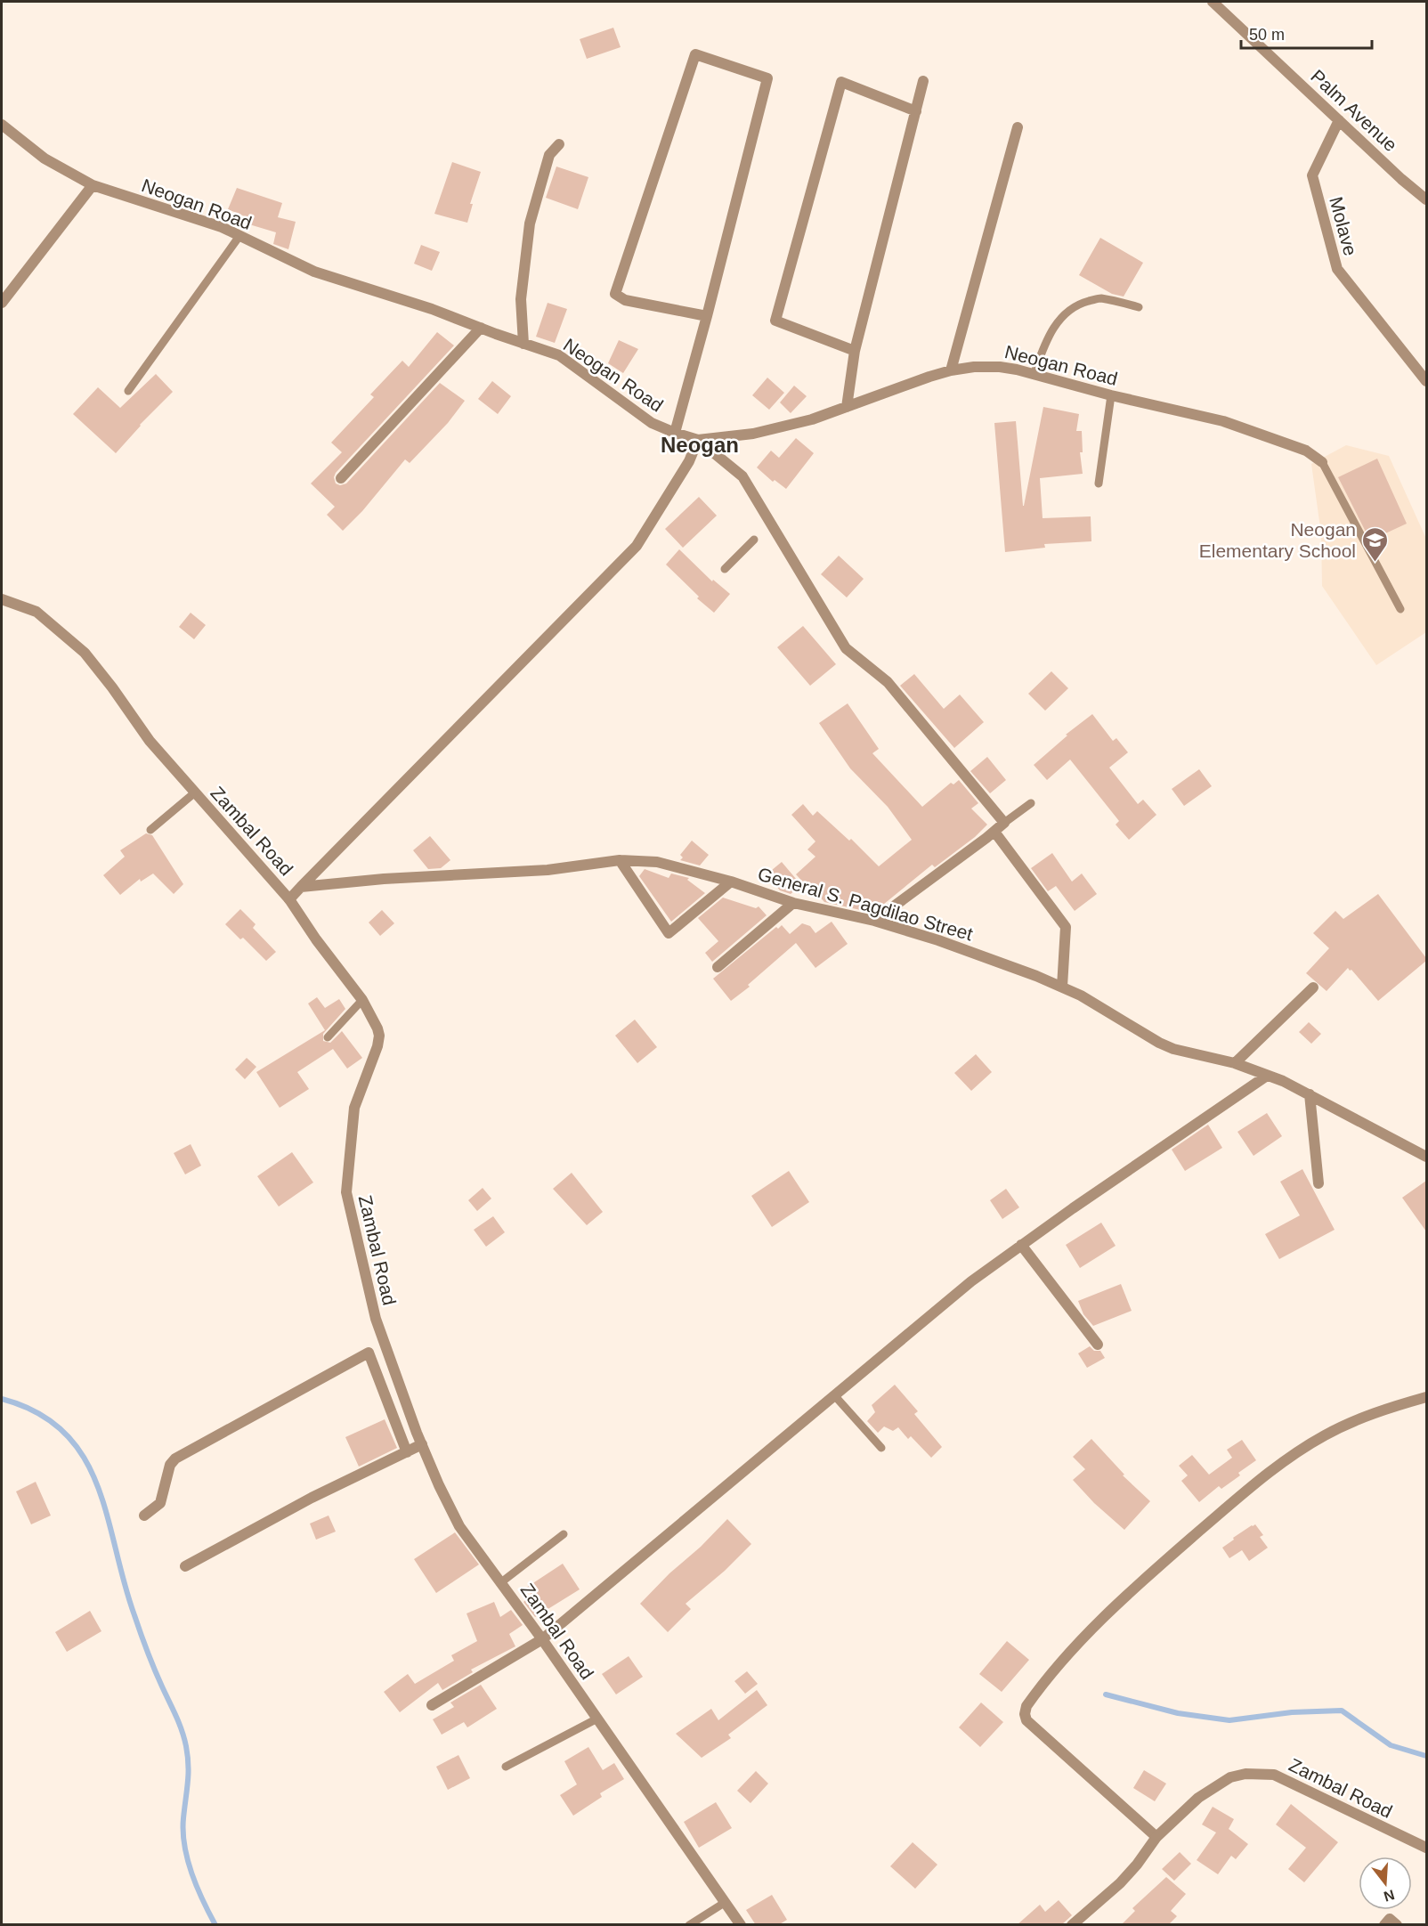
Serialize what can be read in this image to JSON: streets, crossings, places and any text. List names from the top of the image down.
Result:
{
  "streets": {
    "street": [
      "Palm Avenue",
      "Neogan Road",
      "Molave",
      "Zambal Road",
      "General S. Pagdilao Street"
    ]
  },
  "crossings": [
    ["Palm Avenue", "Molave"]
  ],
  "districts": ["Neogan"],
  "places": {
    "school or university": ["Neogan Elementary School"]
  },
  "scale_bar": "50 m",
  "north": "bottom"
}
